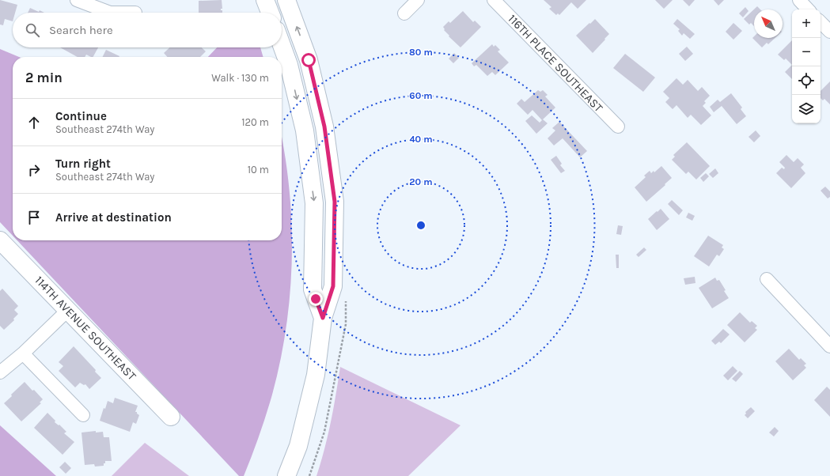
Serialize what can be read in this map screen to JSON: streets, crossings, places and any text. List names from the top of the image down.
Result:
{
  "streets": {
    "main road": ["114TH AVENUE SOUTHEAST"],
    "street": ["116TH PLACE SOUTHEAST"]
  },
  "north": "top left",
  "page": {
    "map_buttons": ["+", "−"],
    "search": "Search here",
    "heading": ["2 min", "Walk · 130 m"],
    "list": [
      ["Continue", "Southeast 274th Way", "120 m"],
      ["Turn right", "Southeast 274th Way", "10 m"],
      "Arrive at destination"
    ]
  },
  "rings": [
    "80 m",
    "60 m",
    "40 m",
    "20 m"
  ]
}
